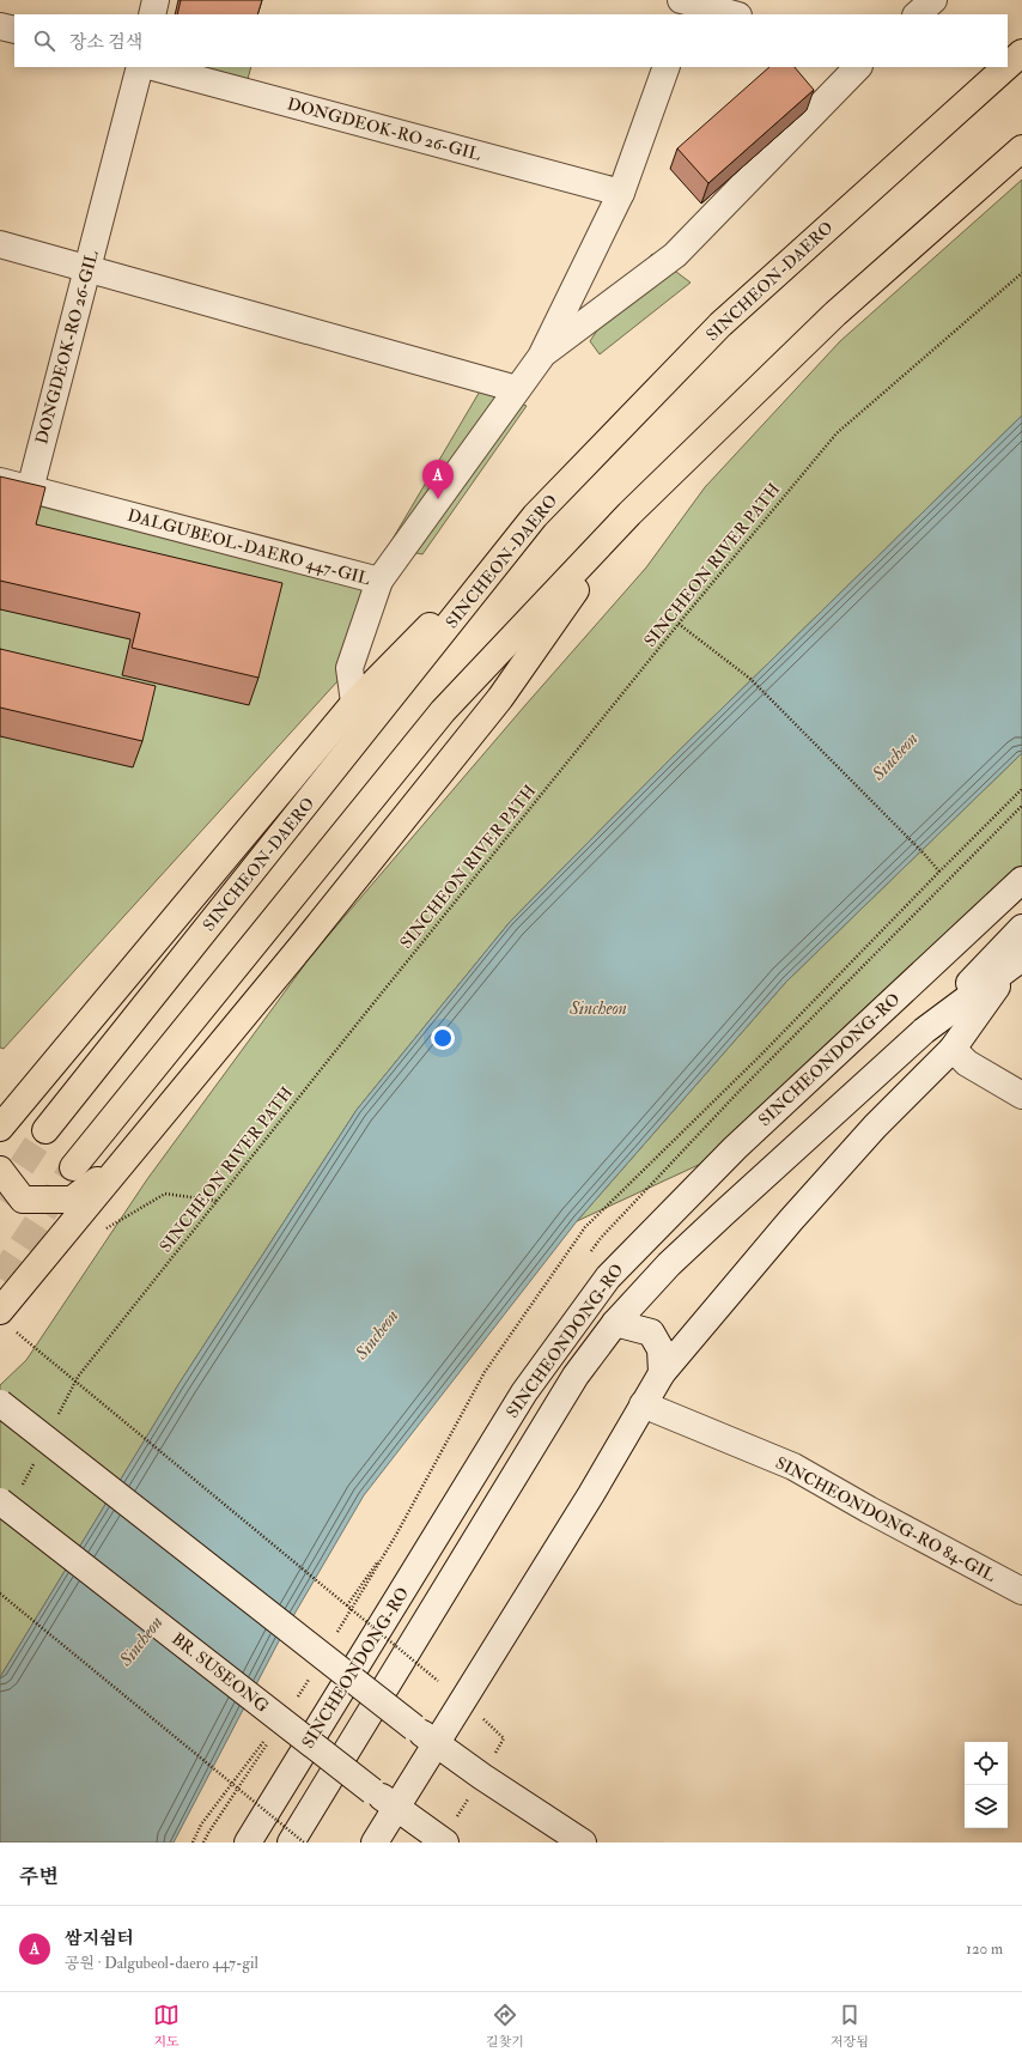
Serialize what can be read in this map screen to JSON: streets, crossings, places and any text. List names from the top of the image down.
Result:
{
  "streets": {
    "highway": ["SINCHEON-DAERO"],
    "main road": [
      "DONGDEOK-RO 26-GIL",
      "DALGUBEOL-DAERO 447-GIL",
      "SINCHEONDONG-RO",
      "SINCHEONDONG-RO 84-GIL",
      "BR. SUSEONG"
    ],
    "path": ["SINCHEON RIVER PATH"]
  },
  "crossings": [
    ["DONGDEOK-RO 26-GIL", "DALGUBEOL-DAERO 447-GIL"]
  ],
  "water": ["Sincheon"],
  "page": {
    "search": "장소 검색",
    "pins": "A",
    "heading": "주변",
    "list": [
      {
        "mark": "A",
        "name": "쌈지쉼터",
        "note": "공원 · Dalgubeol-daero 447-gil",
        "value": "120 m"
      }
    ],
    "nav": ["지도", "길찾기", "저장됨"]
  }
}
